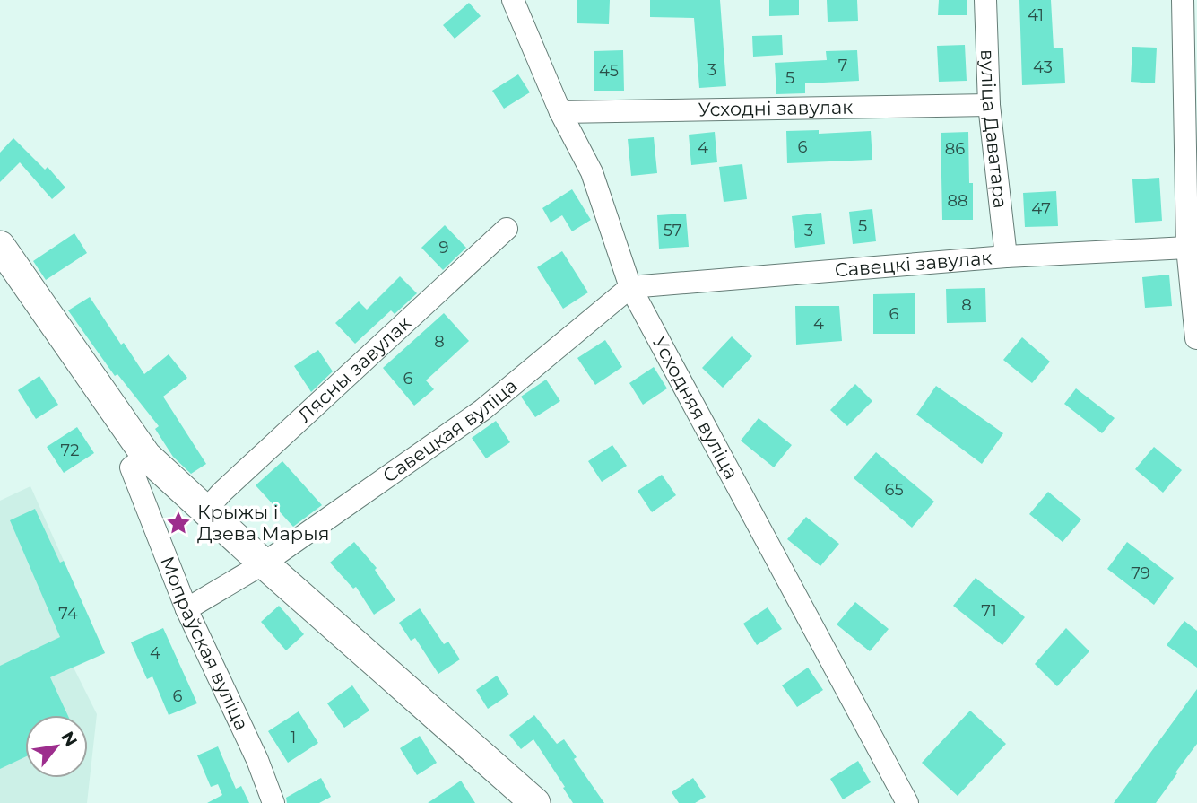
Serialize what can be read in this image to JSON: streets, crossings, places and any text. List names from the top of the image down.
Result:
{
  "streets": {
    "street": [
      "Усходні завулак",
      "вуліца Даватара",
      "Савецкі завулак",
      "Лясны завулак",
      "Усходняя вуліца",
      "Савецкая вуліца",
      "Мопраўская вуліца"
    ]
  },
  "crossings": [
    ["Усходні завулак", "вуліца Даватара"],
    ["Усходні завулак", "Усходняя вуліца"],
    ["вуліца Даватара", "Савецкі завулак"],
    ["Савецкі завулак", "Усходняя вуліца"],
    ["Савецкі завулак", "Савецкая вуліца"],
    ["Усходняя вуліца", "Савецкая вуліца"],
    ["Савецкая вуліца", "Мопраўская вуліца"]
  ],
  "places": {
    "place": ["Крыжы і Дзева Марыя"]
  },
  "house_numbers": [
    "41",
    "7",
    "43",
    "3",
    "45",
    "5",
    "6",
    "4",
    "86",
    "88",
    "47",
    "5",
    "57",
    "3",
    "9",
    "8",
    "6",
    "4",
    "8",
    "6",
    "72",
    "65",
    "79",
    "71",
    "74",
    "4",
    "6",
    "1"
  ],
  "north": "top right"
}
